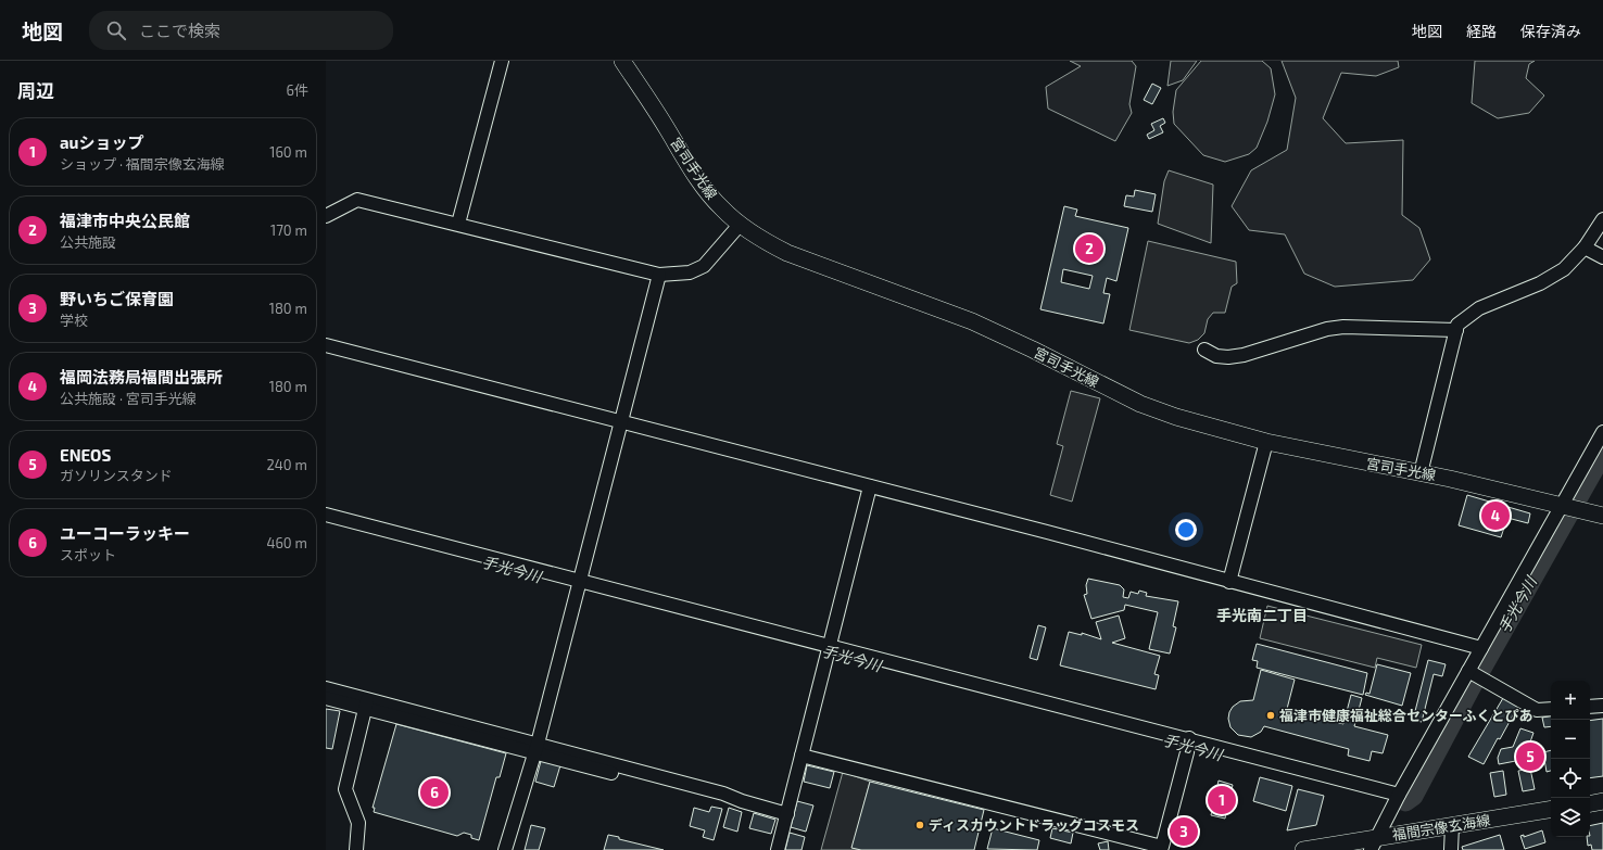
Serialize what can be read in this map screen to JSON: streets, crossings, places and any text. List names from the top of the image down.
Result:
{
  "streets": {
    "main road": ["宮司手光線", "福間宗像玄海線"]
  },
  "districts": ["手光南二丁目"],
  "water": ["手光今川"],
  "places": ["福津市健康福祉総合センターふくとぴあ", "ディスカウントドラッグコスモス"],
  "page": {
    "header": "地図",
    "search": "ここで検索",
    "nav": ["地図", "経路", "保存済み"],
    "heading": ["周辺", "6件"],
    "list": [
      {
        "mark": "1",
        "name": "auショップ",
        "note": "ショップ · 福間宗像玄海線",
        "value": "160 m"
      },
      {
        "mark": "2",
        "name": "福津市中央公民館",
        "note": "公共施設",
        "value": "170 m"
      },
      {
        "mark": "3",
        "name": "野いちご保育園",
        "note": "学校",
        "value": "180 m"
      },
      {
        "mark": "4",
        "name": "福岡法務局福間出張所",
        "note": "公共施設 · 宮司手光線",
        "value": "180 m"
      },
      {
        "mark": "5",
        "name": "ENEOS",
        "note": "ガソリンスタンド",
        "value": "240 m"
      },
      {
        "mark": "6",
        "name": "ユーコーラッキー",
        "note": "スポット",
        "value": "460 m"
      }
    ],
    "pins": [
      "2",
      "4",
      "5",
      "6",
      "1",
      "3"
    ],
    "map_buttons": ["+", "−"]
  }
}
